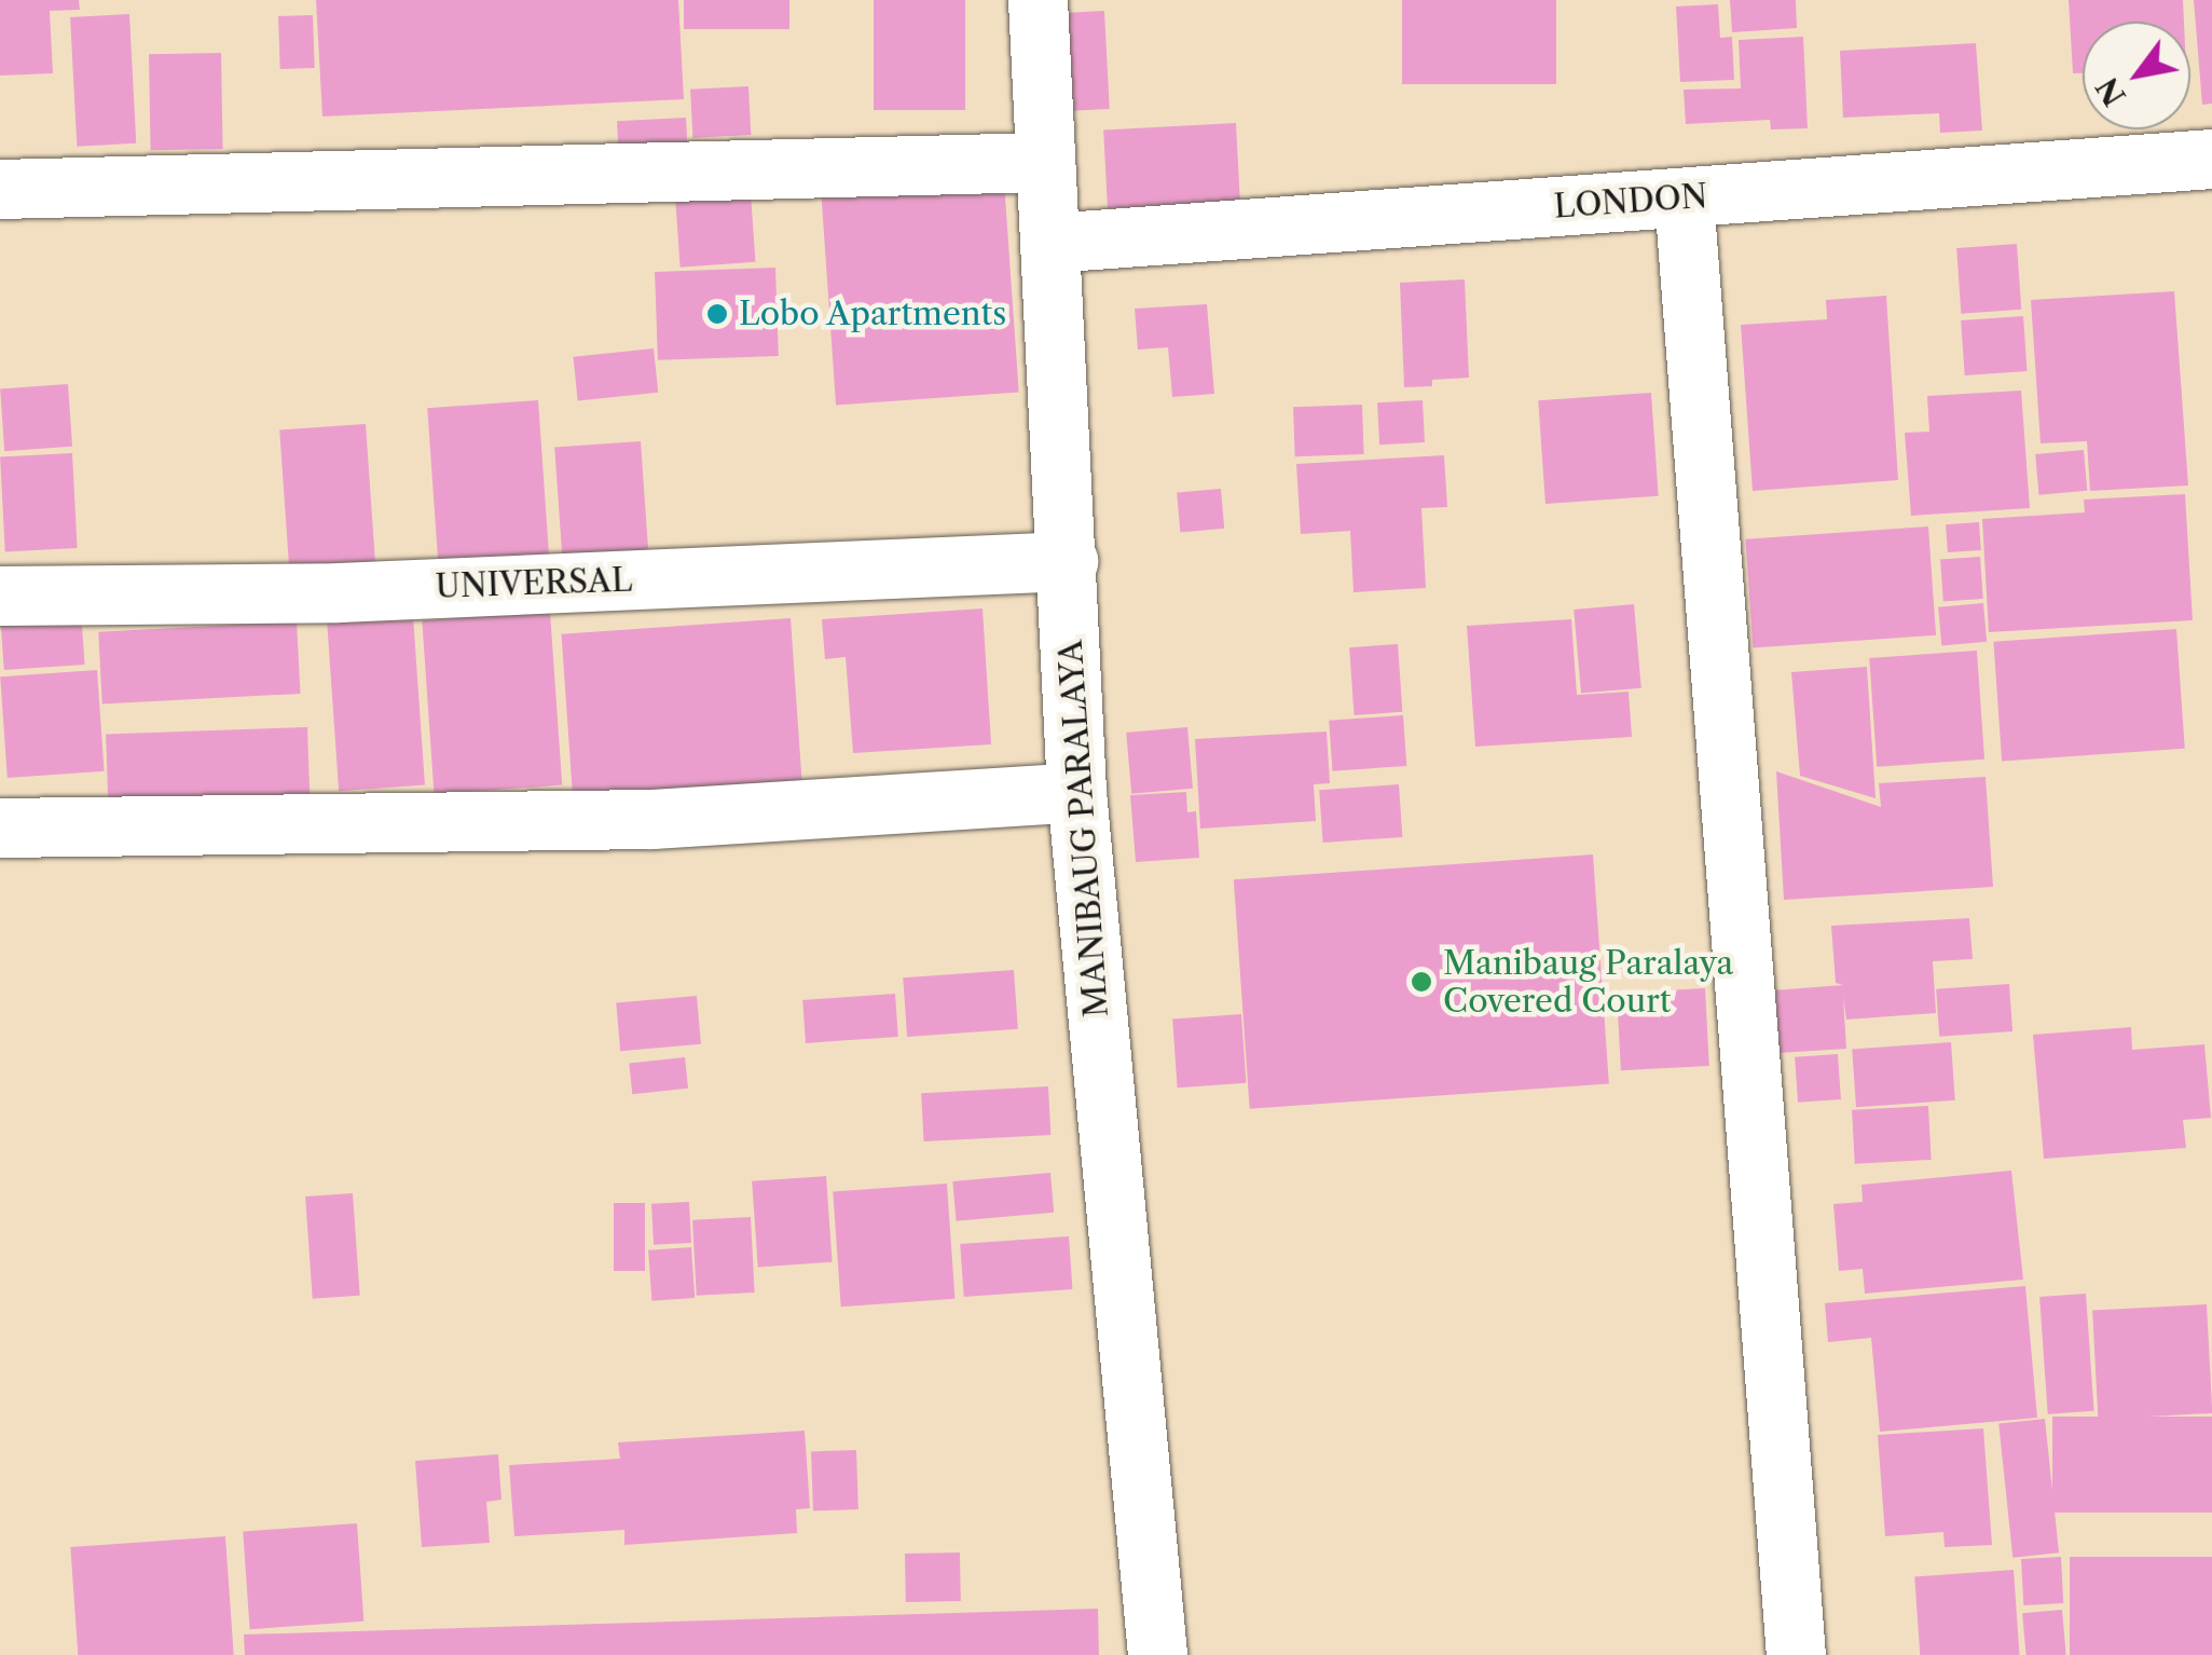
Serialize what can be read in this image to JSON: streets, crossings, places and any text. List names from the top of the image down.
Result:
{
  "streets": {
    "street": ["LONDON", "UNIVERSAL", "MANIBAUG PARALAYA"]
  },
  "crossings": [
    ["LONDON", "MANIBAUG PARALAYA"],
    ["UNIVERSAL", "MANIBAUG PARALAYA"]
  ],
  "places": ["Lobo Apartments", "Manibaug Paralaya Covered Court"],
  "north": "bottom left"
}
